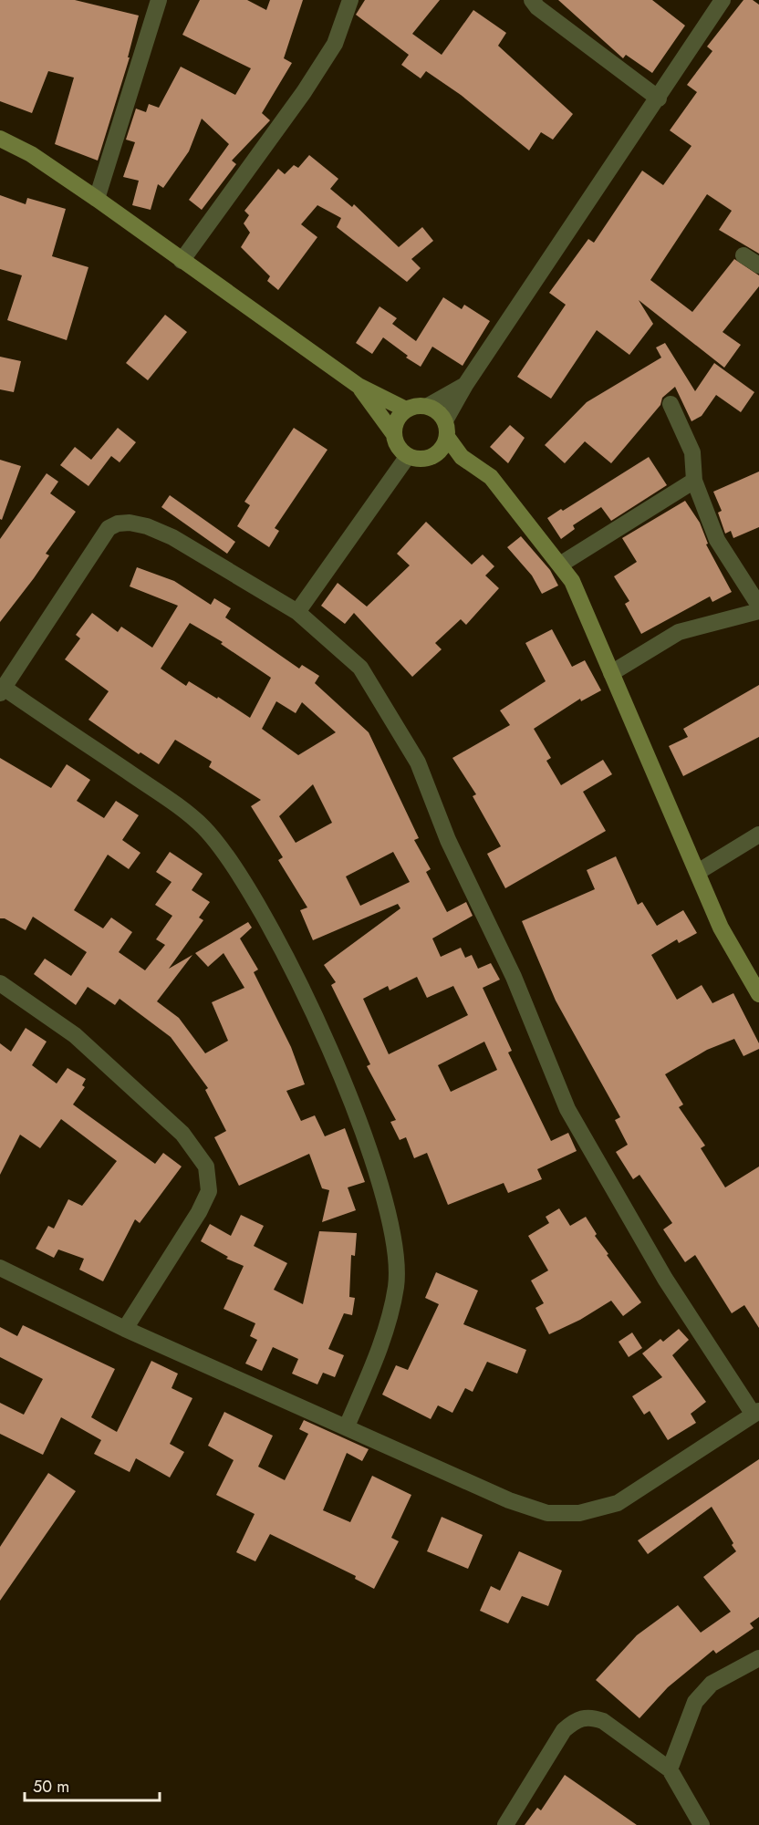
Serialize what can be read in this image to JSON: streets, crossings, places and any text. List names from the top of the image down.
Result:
{
  "scale_bar": "50 m"
}
